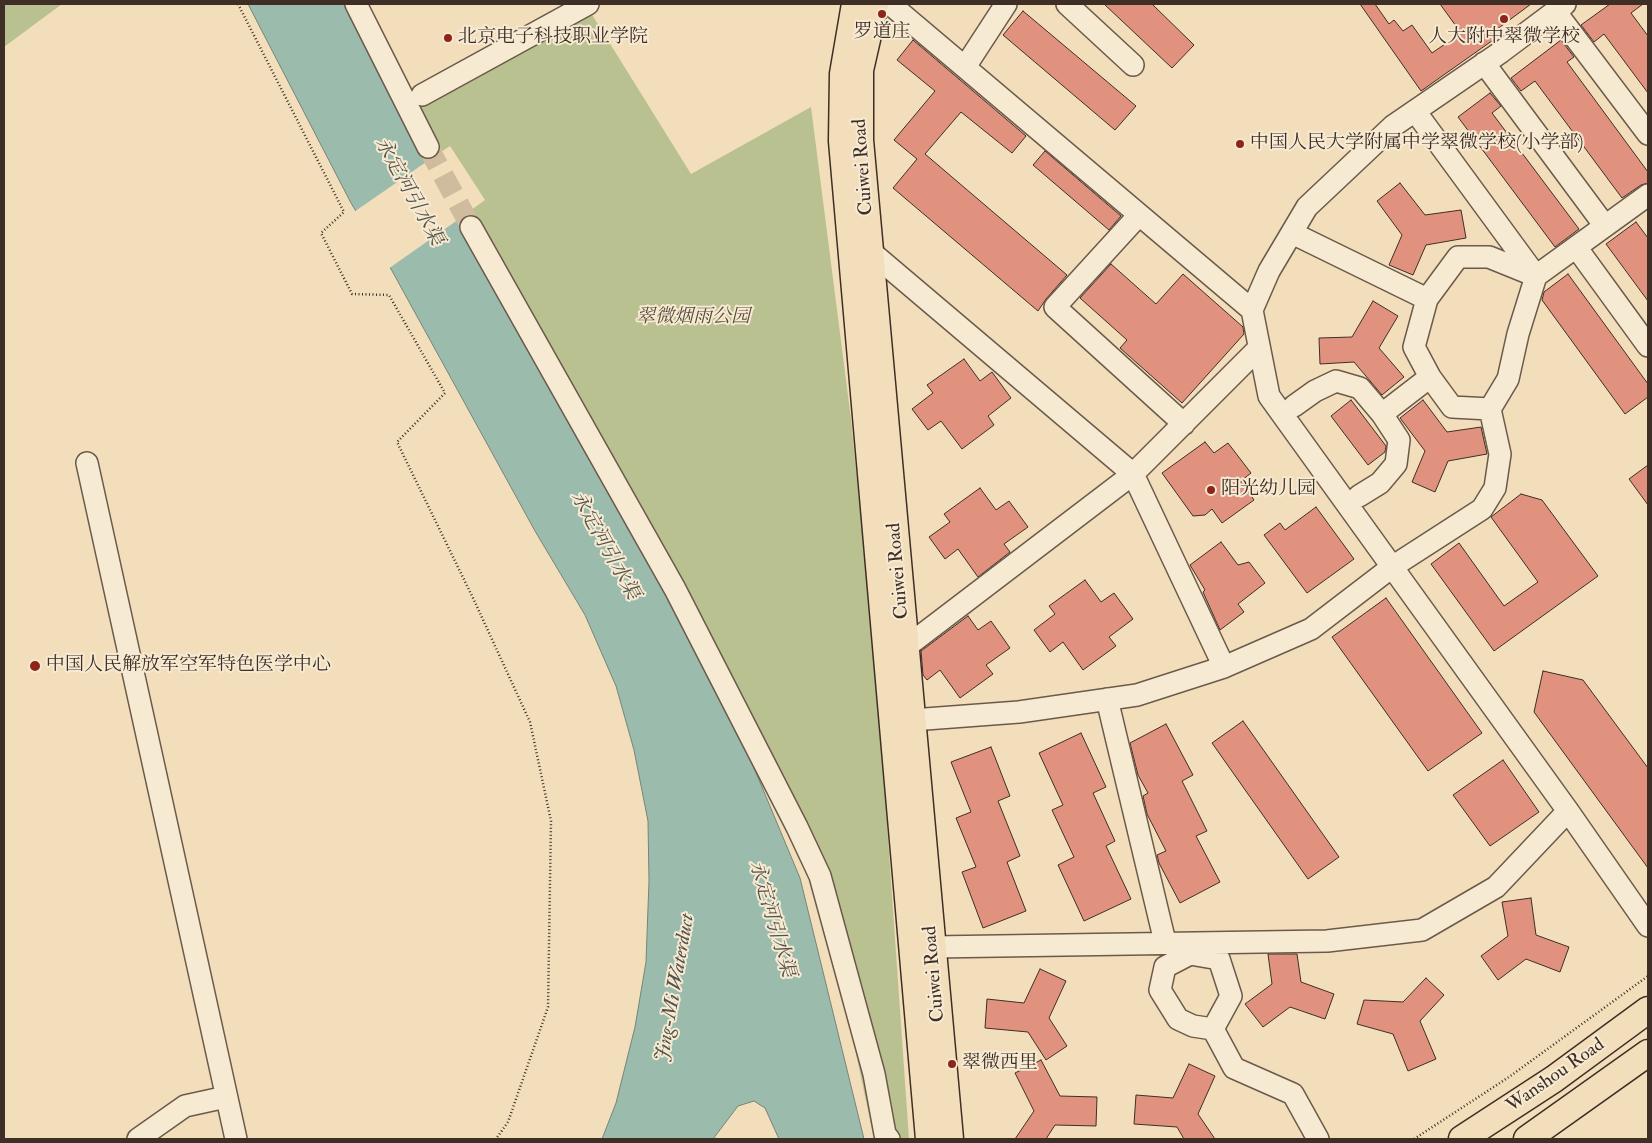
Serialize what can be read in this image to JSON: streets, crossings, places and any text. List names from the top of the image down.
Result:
{
  "streets": {
    "main road": ["Cuiwei Road", "Wanshou Road"]
  },
  "water": ["永定河引水渠", "Jing-Mi Waterduct"],
  "parks": ["翠微烟雨公园"],
  "places": [
    "罗道庄",
    "人大附中翠微学校",
    "北京电子科技职业学院",
    "中国人民大学附属中学翠微学校(小学部)",
    "阳光幼儿园",
    "中国人民解放军空军特色医学中心",
    "翠微西里"
  ]
}
